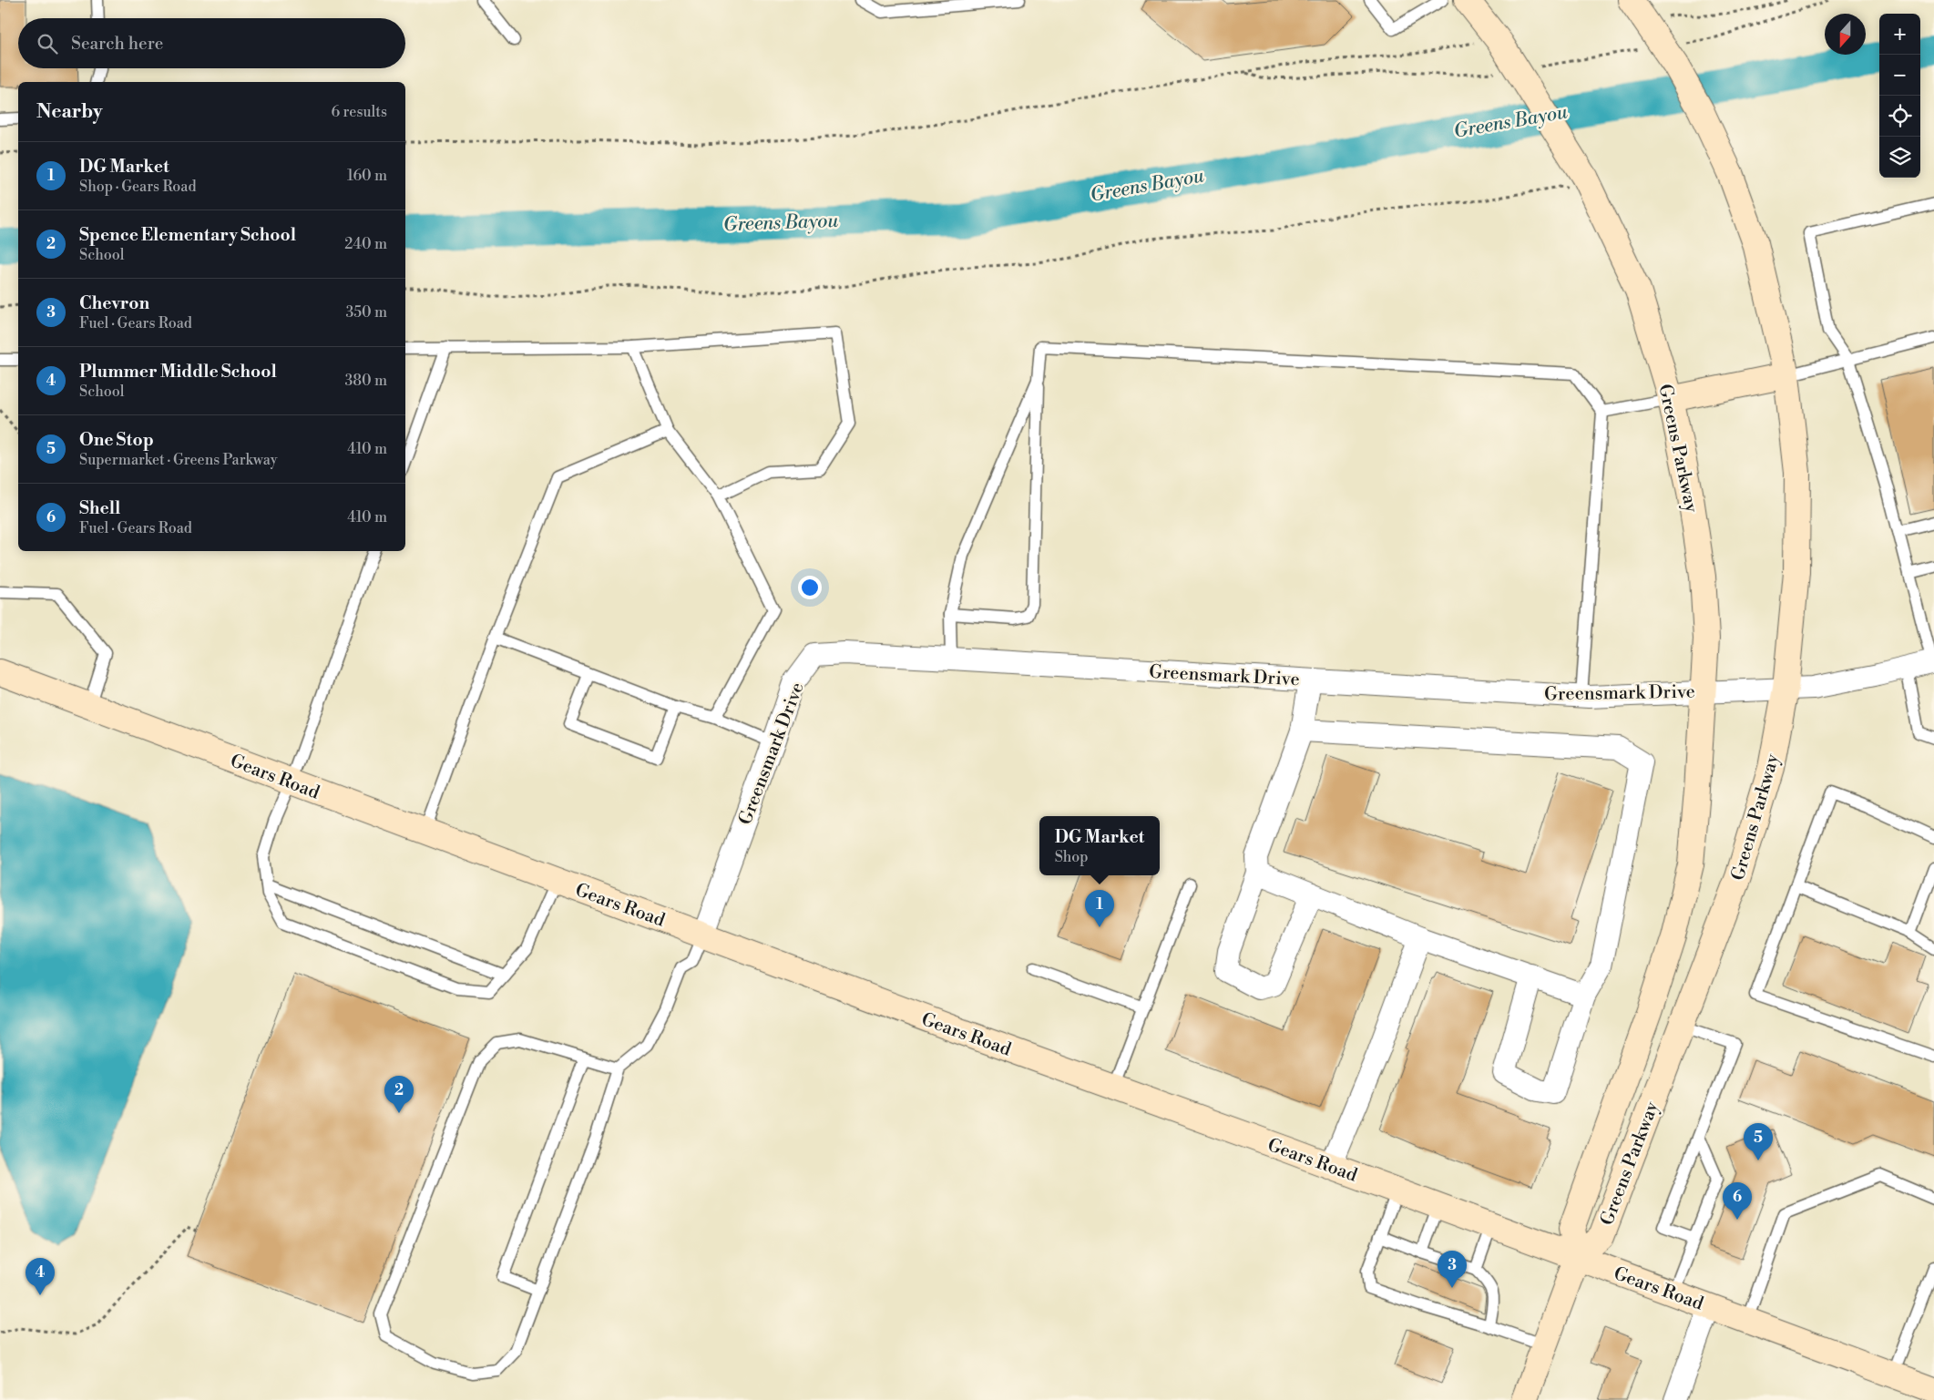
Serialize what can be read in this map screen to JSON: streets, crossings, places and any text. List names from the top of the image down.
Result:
{
  "streets": {
    "street": ["Greens Parkway", "Greensmark Drive", "Gears Road"]
  },
  "crossings": [
    ["Greens Parkway", "Greensmark Drive"],
    ["Greens Parkway", "Gears Road"],
    ["Greensmark Drive", "Gears Road"]
  ],
  "water": ["Greens Bayou"],
  "north": "bottom",
  "page": {
    "map_buttons": ["+", "−"],
    "search": "Search here",
    "heading": ["Nearby", "6 results"],
    "list": [
      {
        "mark": "1",
        "name": "DG Market",
        "note": "Shop · Gears Road",
        "value": "160 m"
      },
      {
        "mark": "2",
        "name": "Spence Elementary School",
        "note": "School",
        "value": "240 m"
      },
      {
        "mark": "3",
        "name": "Chevron",
        "note": "Fuel · Gears Road",
        "value": "350 m"
      },
      {
        "mark": "4",
        "name": "Plummer Middle School",
        "note": "School",
        "value": "380 m"
      },
      {
        "mark": "5",
        "name": "One Stop",
        "note": "Supermarket · Greens Parkway",
        "value": "410 m"
      },
      {
        "mark": "6",
        "name": "Shell",
        "note": "Fuel · Gears Road",
        "value": "410 m"
      }
    ],
    "popup": ["DG Market", "Shop"],
    "pins": [
      "1",
      "2",
      "5",
      "6",
      "3",
      "4"
    ]
  }
}
